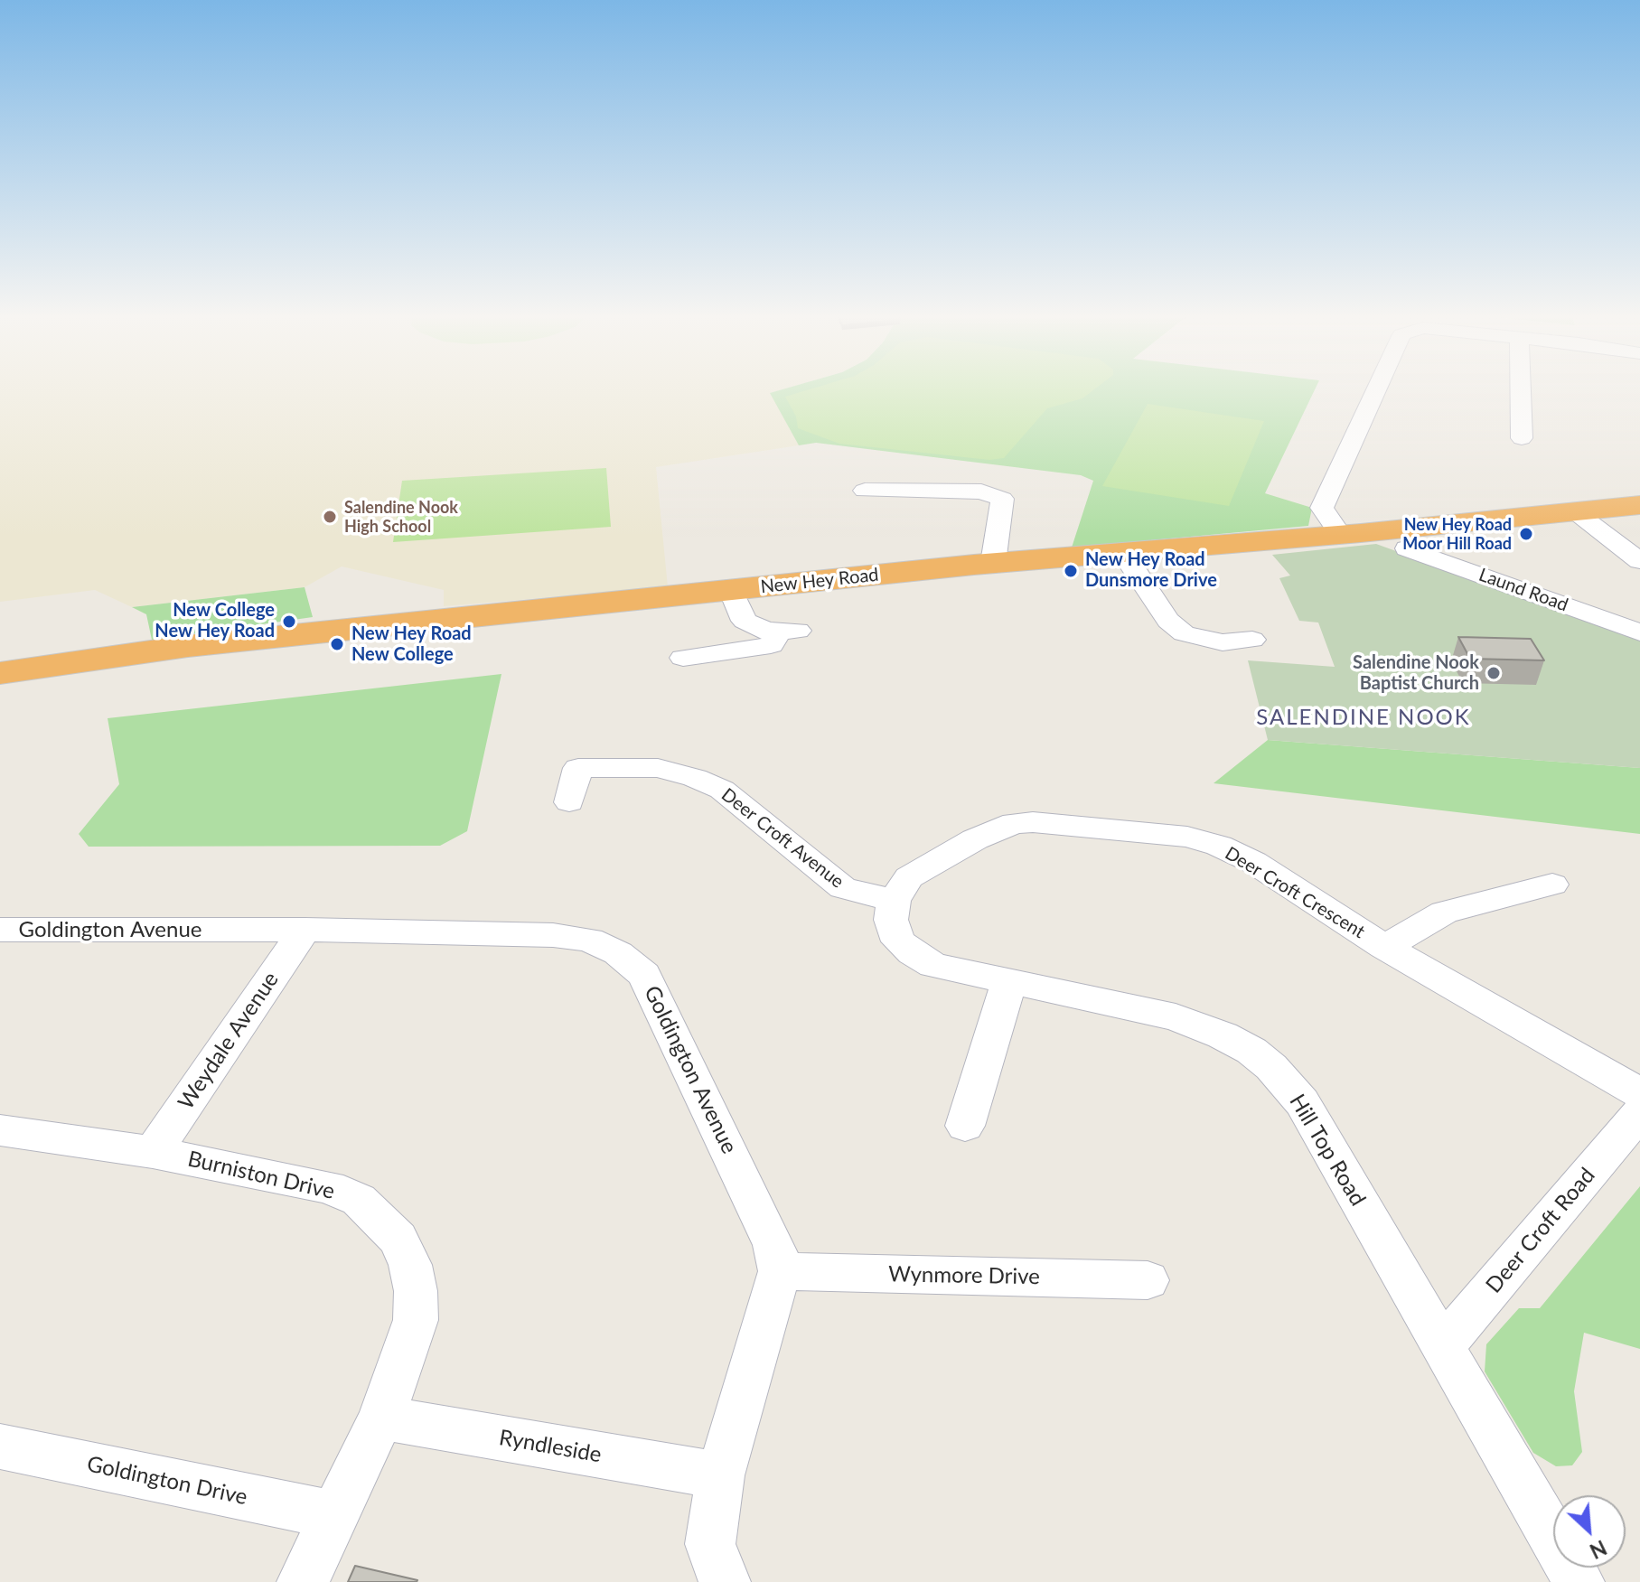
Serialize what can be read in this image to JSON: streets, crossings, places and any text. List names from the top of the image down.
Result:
{
  "streets": {
    "highway": ["New Hey Road"],
    "street": [
      "Laund Road",
      "Deer Croft Avenue",
      "Deer Croft Crescent",
      "Goldington Avenue",
      "Weydale Avenue",
      "Hill Top Road",
      "Burniston Drive",
      "Deer Croft Road",
      "Wynmore Drive",
      "Ryndleside",
      "Goldington Drive"
    ]
  },
  "crossings": [
    ["Deer Croft Avenue", "Deer Croft Crescent"],
    ["Deer Croft Avenue", "Hill Top Road"],
    ["Deer Croft Crescent", "Hill Top Road"],
    ["Goldington Avenue", "Weydale Avenue"],
    ["Goldington Avenue", "Wynmore Drive"],
    ["Weydale Avenue", "Burniston Drive"],
    ["Hill Top Road", "Deer Croft Road"],
    ["Burniston Drive", "Ryndleside"],
    ["Burniston Drive", "Goldington Drive"]
  ],
  "districts": ["SALENDINE NOOK"],
  "places": [
    "Salendine Nook High School",
    "New Hey Road Moor Hill Road",
    "New Hey Road Dunsmore Drive",
    "New College New Hey Road",
    "New Hey Road New College",
    "Salendine Nook Baptist Church"
  ],
  "north": "bottom right"
}
